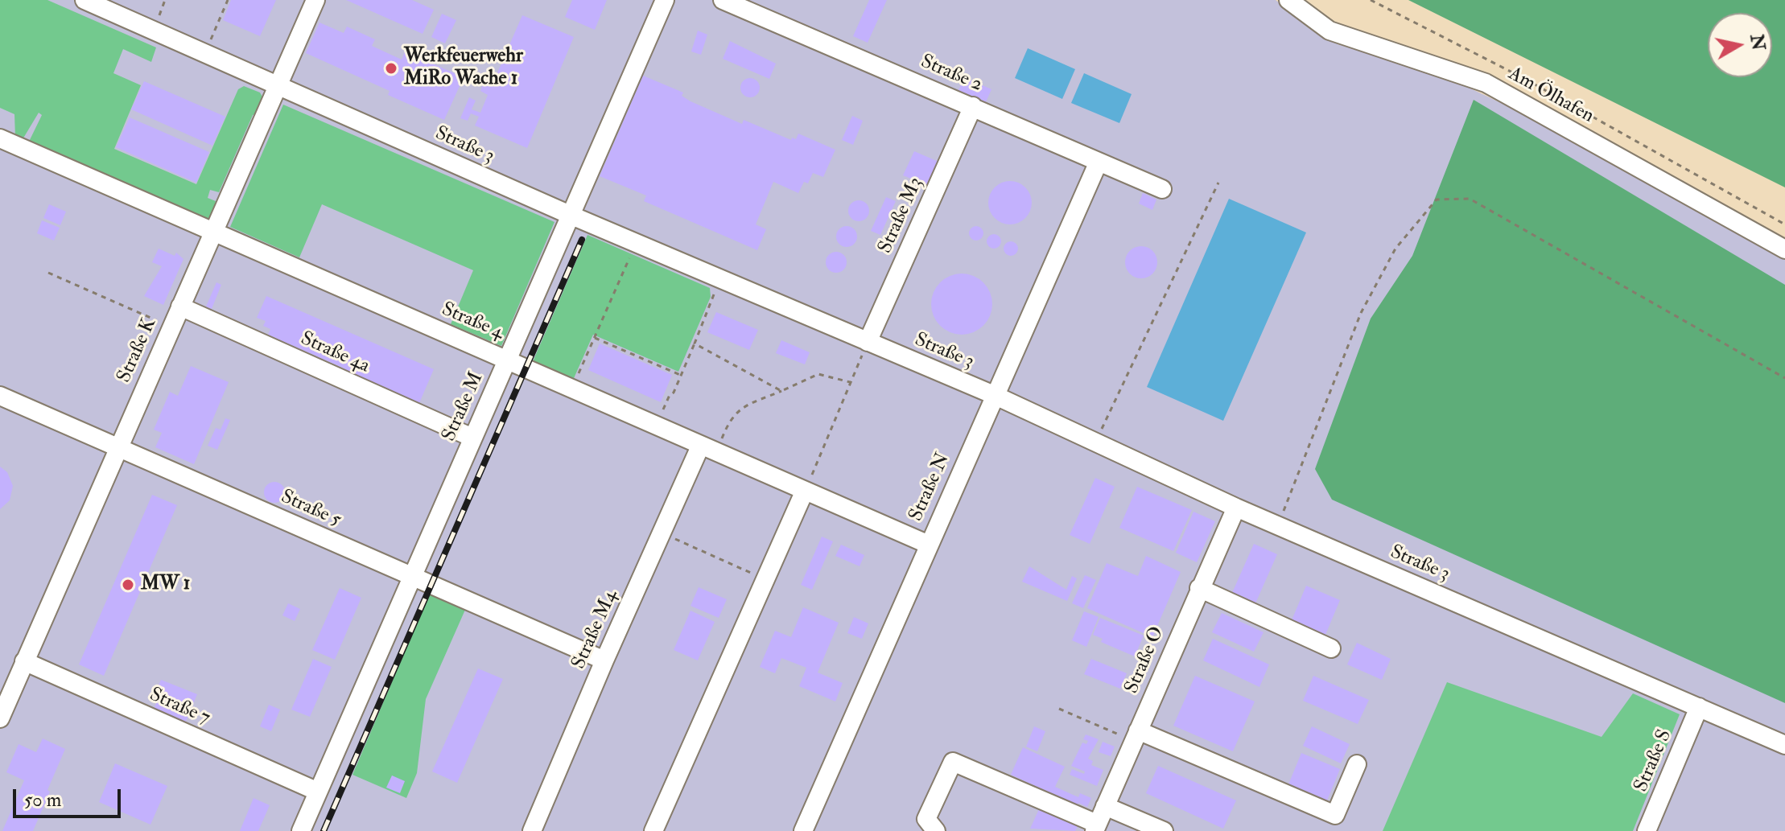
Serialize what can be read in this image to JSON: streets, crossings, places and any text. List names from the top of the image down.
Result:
{
  "streets": {
    "street": [
      "Straße 2",
      "Am Ölhafen",
      "Straße 3",
      "Straße M3",
      "Straße 4",
      "Straße K",
      "Straße 4a",
      "Straße M",
      "Straße N",
      "Straße 5",
      "Straße M4",
      "Straße O",
      "Straße 7",
      "Straße S"
    ]
  },
  "crossings": [
    ["Straße 2", "Straße M3"],
    ["Straße 2", "Straße N"],
    ["Straße 3", "Straße M3"],
    ["Straße 3", "Straße K"],
    ["Straße 3", "Straße M"],
    ["Straße 3", "Straße N"],
    ["Straße 3", "Straße O"],
    ["Straße 3", "Straße S"],
    ["Straße 4", "Straße K"],
    ["Straße 4", "Straße M"],
    ["Straße 4", "Straße N"],
    ["Straße 4", "Straße M4"],
    ["Straße K", "Straße 4a"],
    ["Straße K", "Straße 5"],
    ["Straße K", "Straße 7"],
    ["Straße 4a", "Straße M"],
    ["Straße M", "Straße 5"],
    ["Straße M", "Straße 7"],
    ["Straße 5", "Straße M4"]
  ],
  "places": ["Werkfeuerwehr MiRo Wache 1", "MW 1"],
  "scale_bar": "50 m",
  "north": "right"
}
